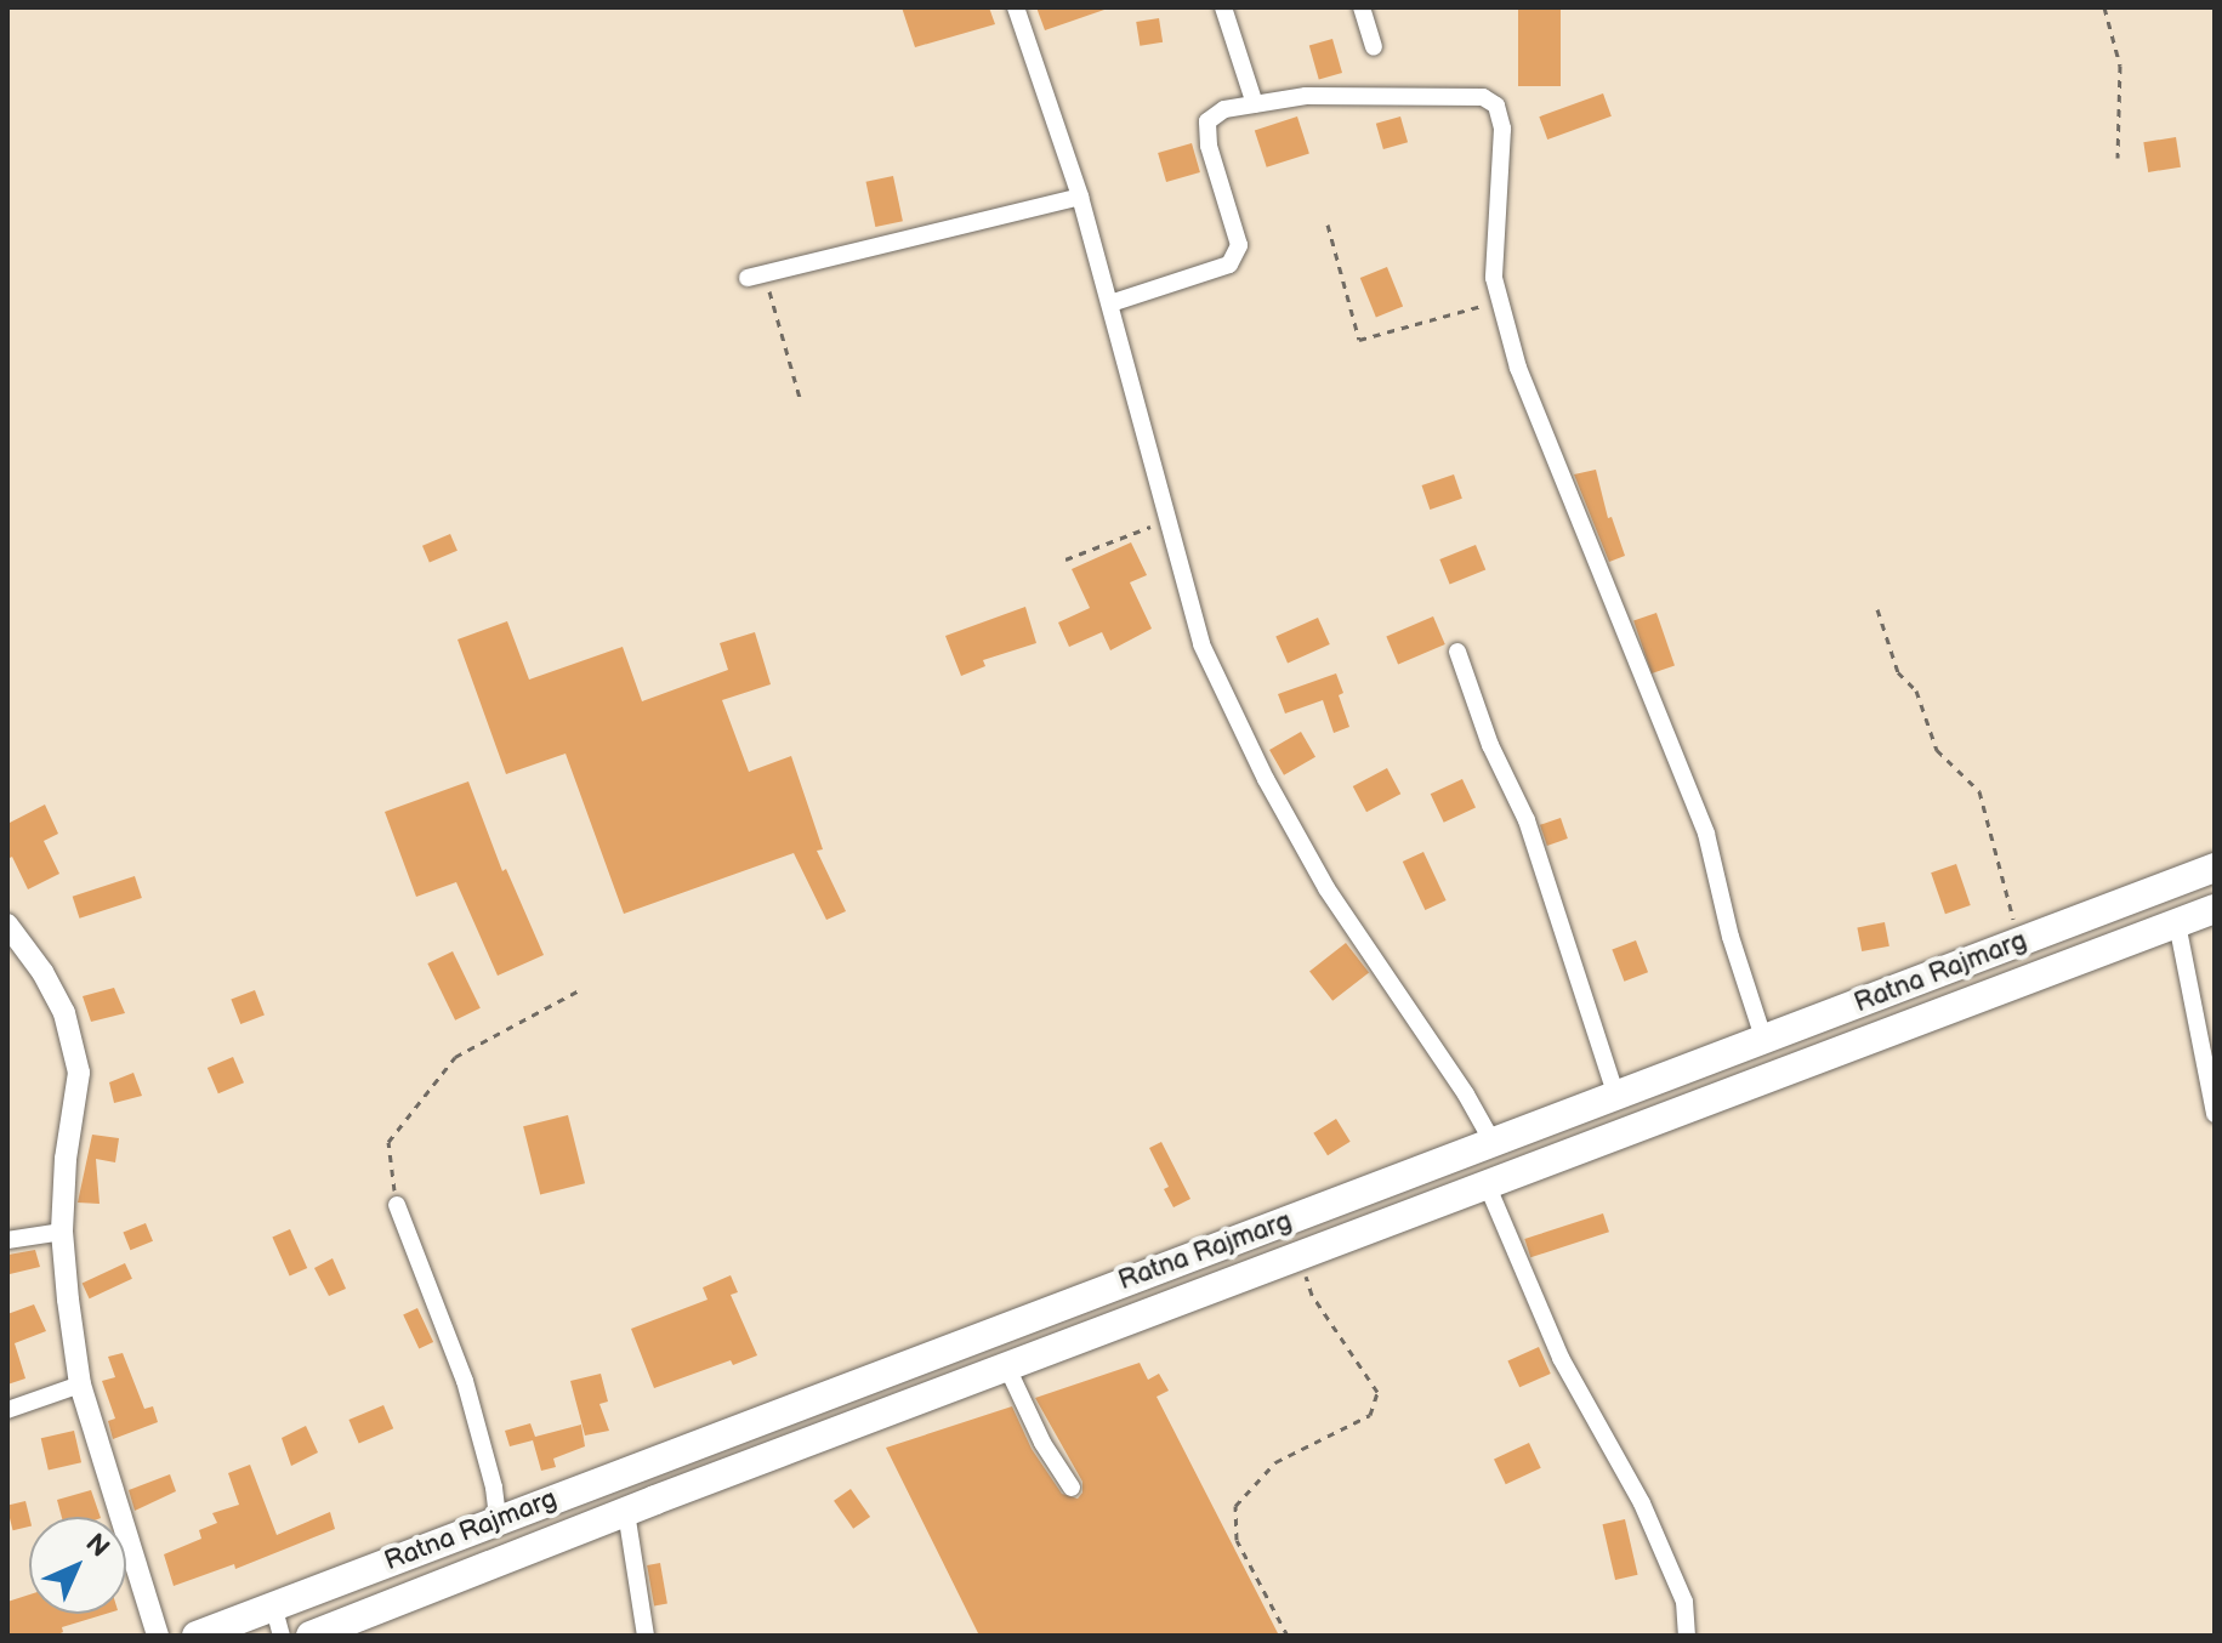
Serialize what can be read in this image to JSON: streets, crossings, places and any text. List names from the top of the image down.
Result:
{
  "streets": {
    "highway": ["Ratna Rajmarg"]
  },
  "north": "top right"
}
